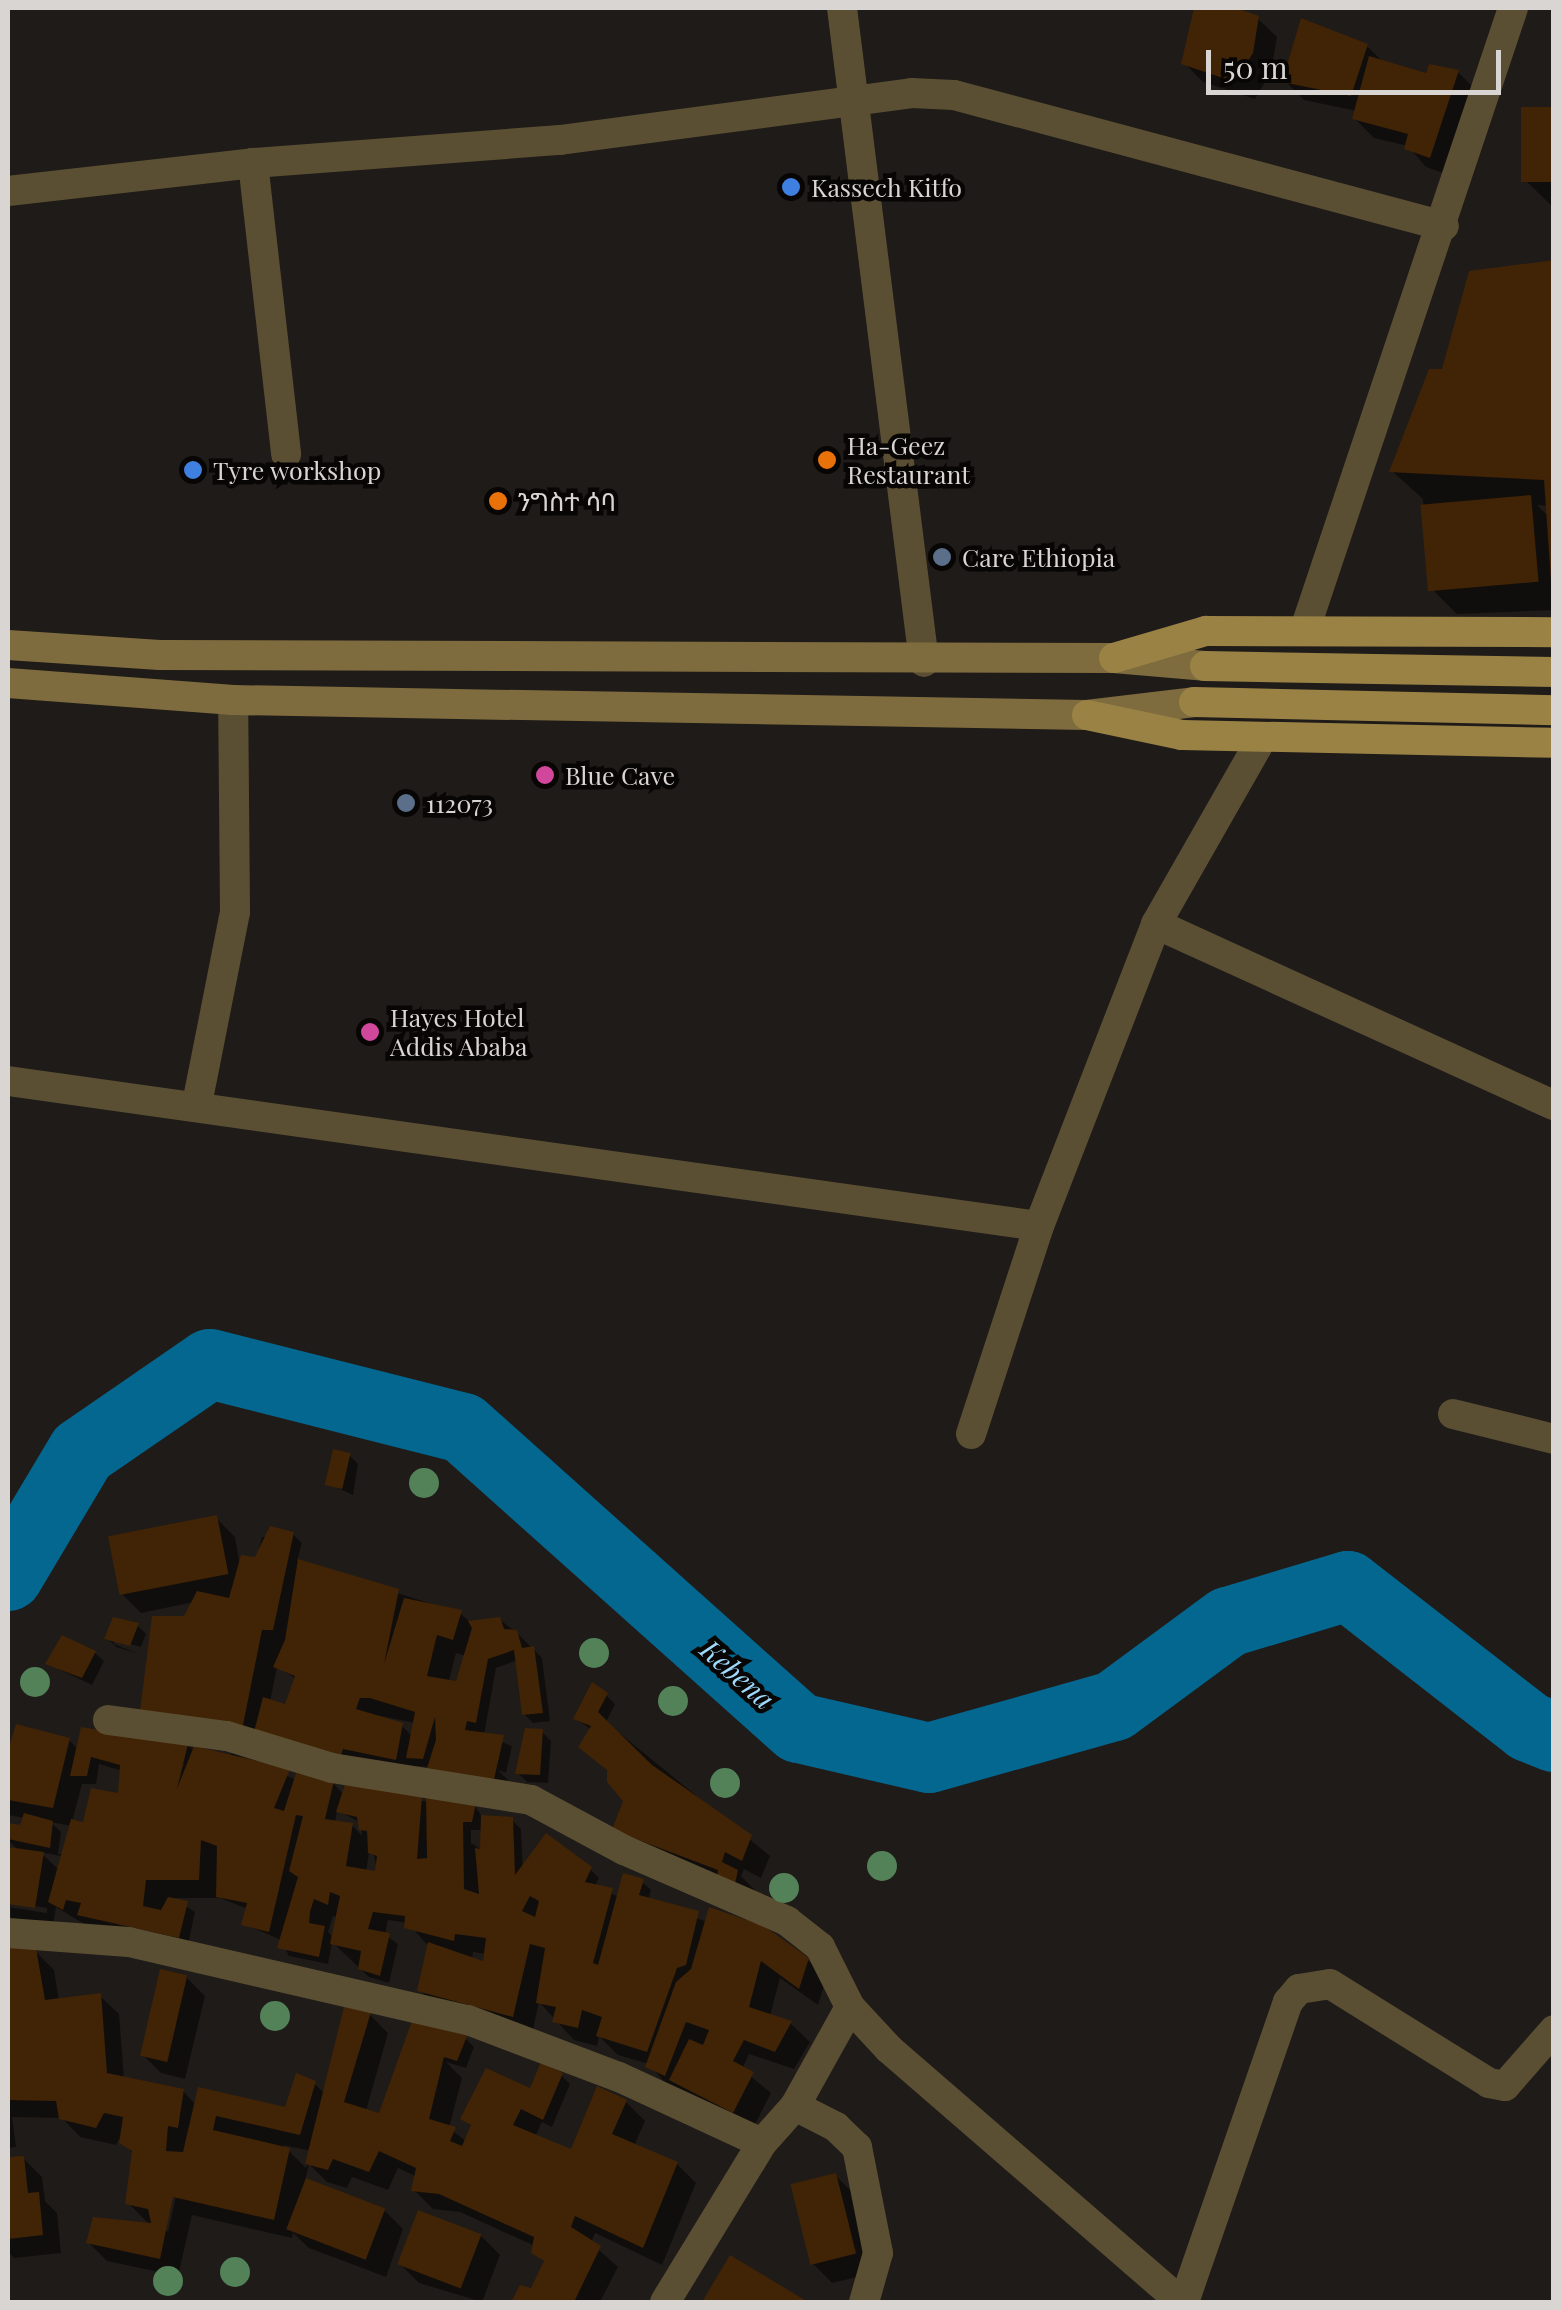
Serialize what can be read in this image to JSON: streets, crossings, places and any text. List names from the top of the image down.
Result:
{
  "water": ["Kebena"],
  "places": [
    "Kassech Kitfo",
    "Ha-Geez Restaurant",
    "Tyre workshop",
    "ንግስተ ሳባ",
    "Care Ethiopia",
    "Blue Cave",
    "112073",
    "Hayes Hotel Addis Ababa"
  ],
  "scale_bar": "50 m"
}
